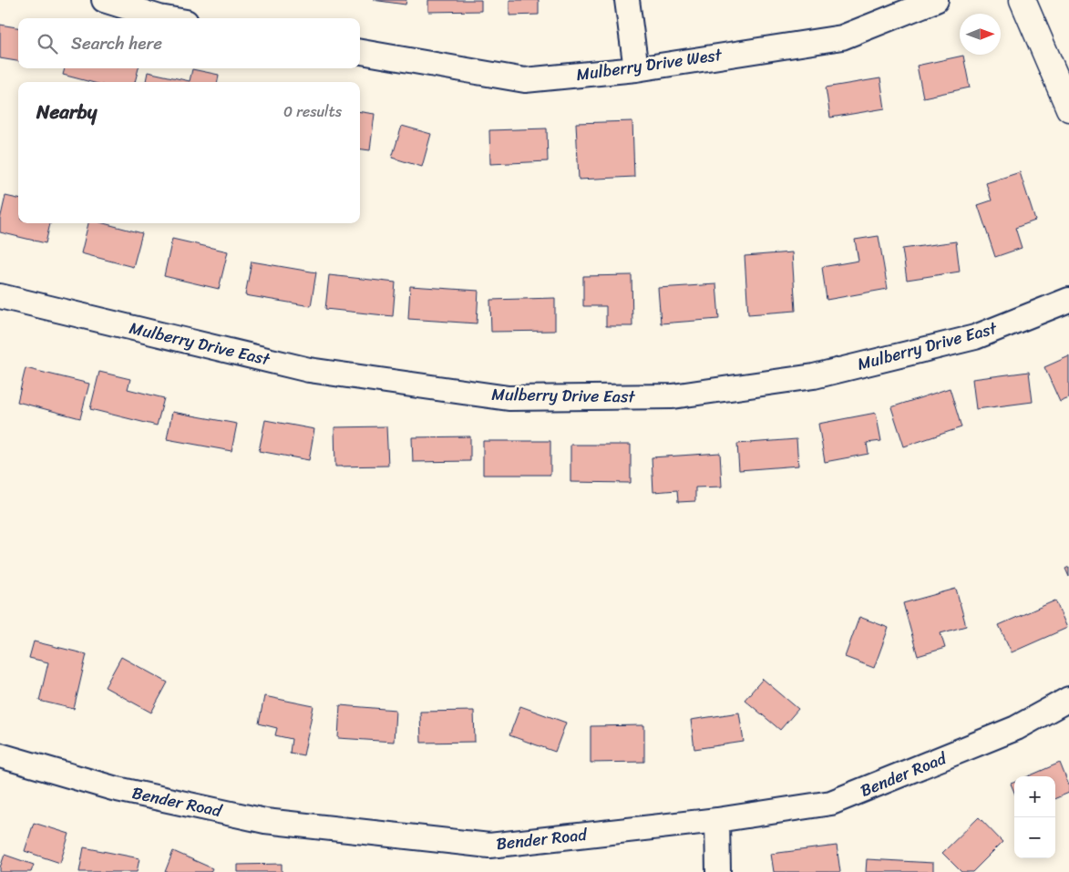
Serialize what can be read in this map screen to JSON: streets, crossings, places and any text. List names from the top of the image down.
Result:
{
  "streets": {
    "street": ["Mulberry Drive West", "Mulberry Drive East", "Bender Road"]
  },
  "north": "right",
  "page": {
    "search": "Search here",
    "heading": ["Nearby", "0 results"],
    "map_buttons": ["+", "−"]
  }
}
